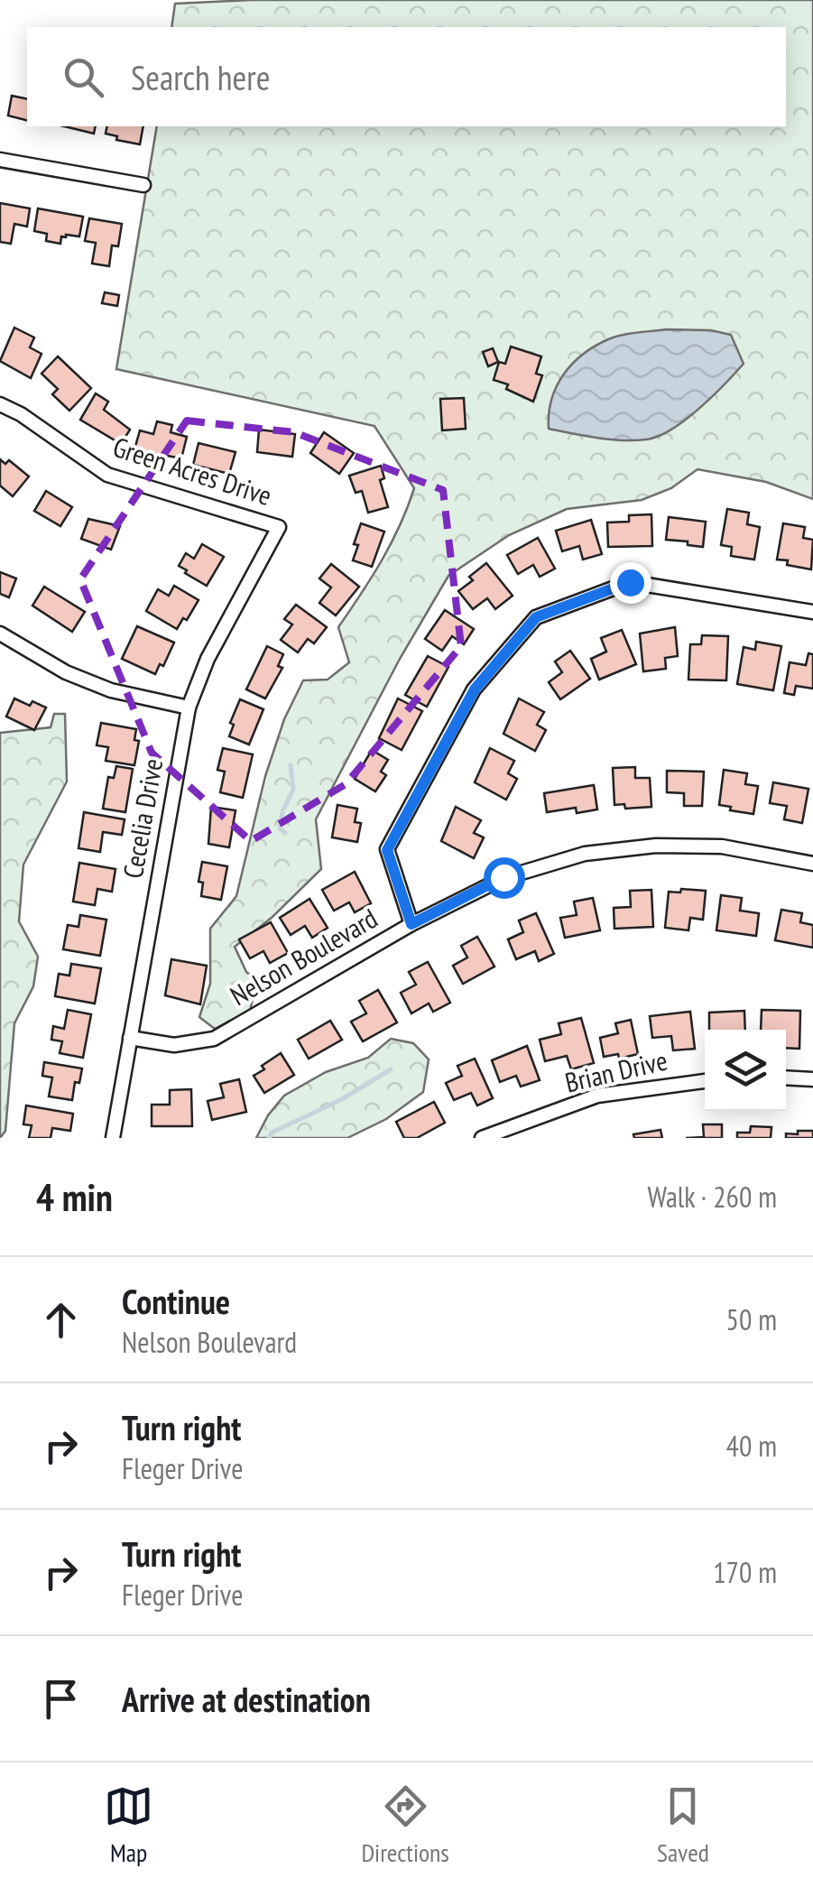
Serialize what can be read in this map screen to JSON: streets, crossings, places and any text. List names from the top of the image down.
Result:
{
  "streets": {
    "street": [
      "Green Acres Drive",
      "Cecelia Drive",
      "Nelson Boulevard",
      "Brian Drive"
    ]
  },
  "crossings": [
    ["Green Acres Drive", "Cecelia Drive"],
    ["Cecelia Drive", "Nelson Boulevard"]
  ],
  "page": {
    "search": "Search here",
    "heading": ["4 min", "Walk · 260 m"],
    "list": [
      ["Continue", "Nelson Boulevard", "50 m"],
      ["Turn right", "Fleger Drive", "40 m"],
      ["Turn right", "Fleger Drive", "170 m"],
      "Arrive at destination"
    ],
    "nav": ["Map", "Directions", "Saved"]
  }
}
